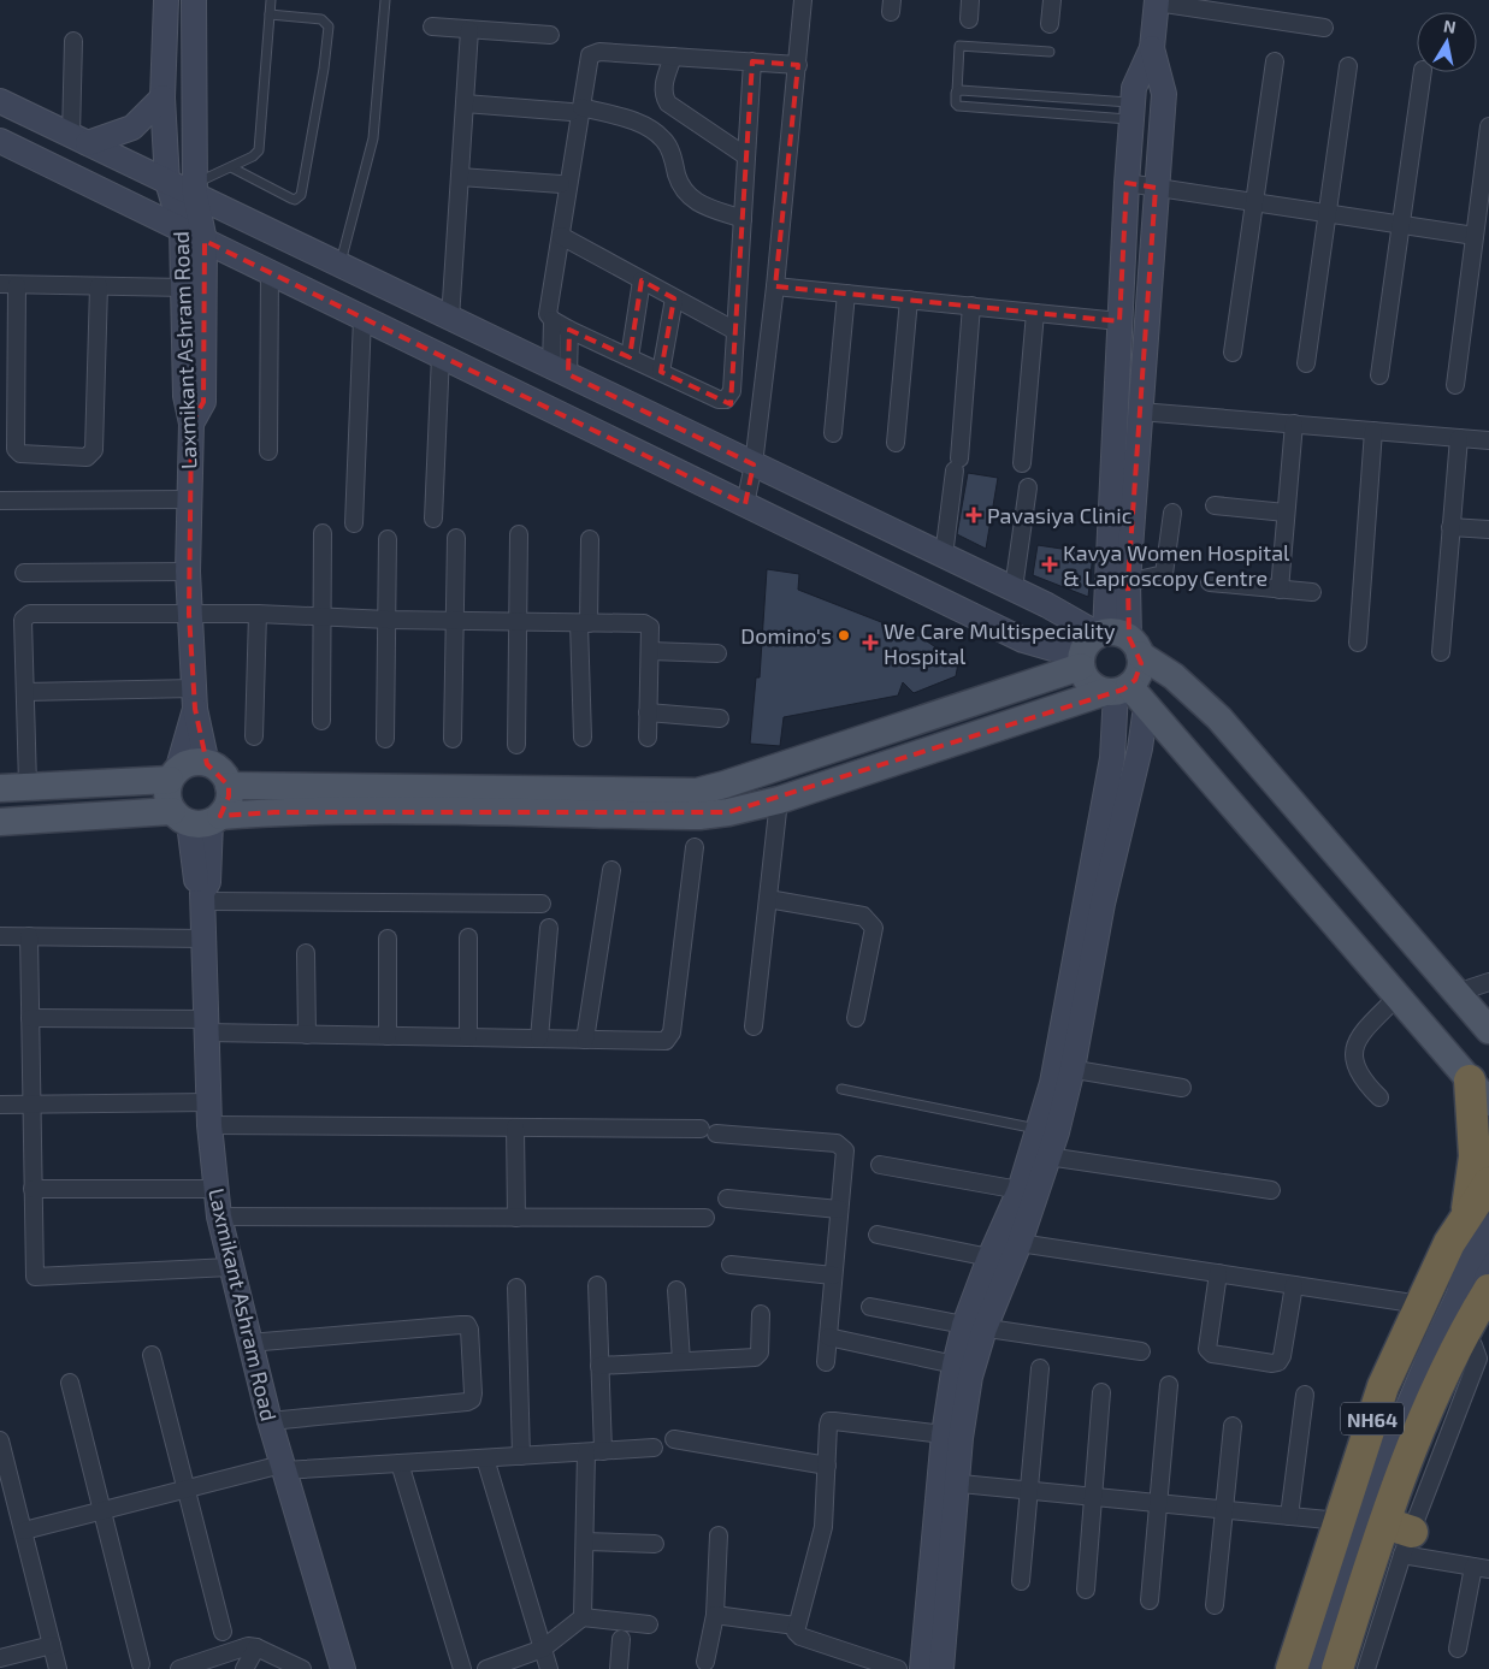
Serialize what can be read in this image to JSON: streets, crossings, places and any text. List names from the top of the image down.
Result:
{
  "streets": {
    "highway": ["NH64"],
    "street": ["Laxmikant Ashram Road"]
  },
  "places": {
    "health": ["Pavasiya Clinic", "Kavya Women Hospital & Laproscopy Centre", "We Care Multispeciality Hospital"],
    "other": ["Domino's"]
  },
  "north": "top"
}
